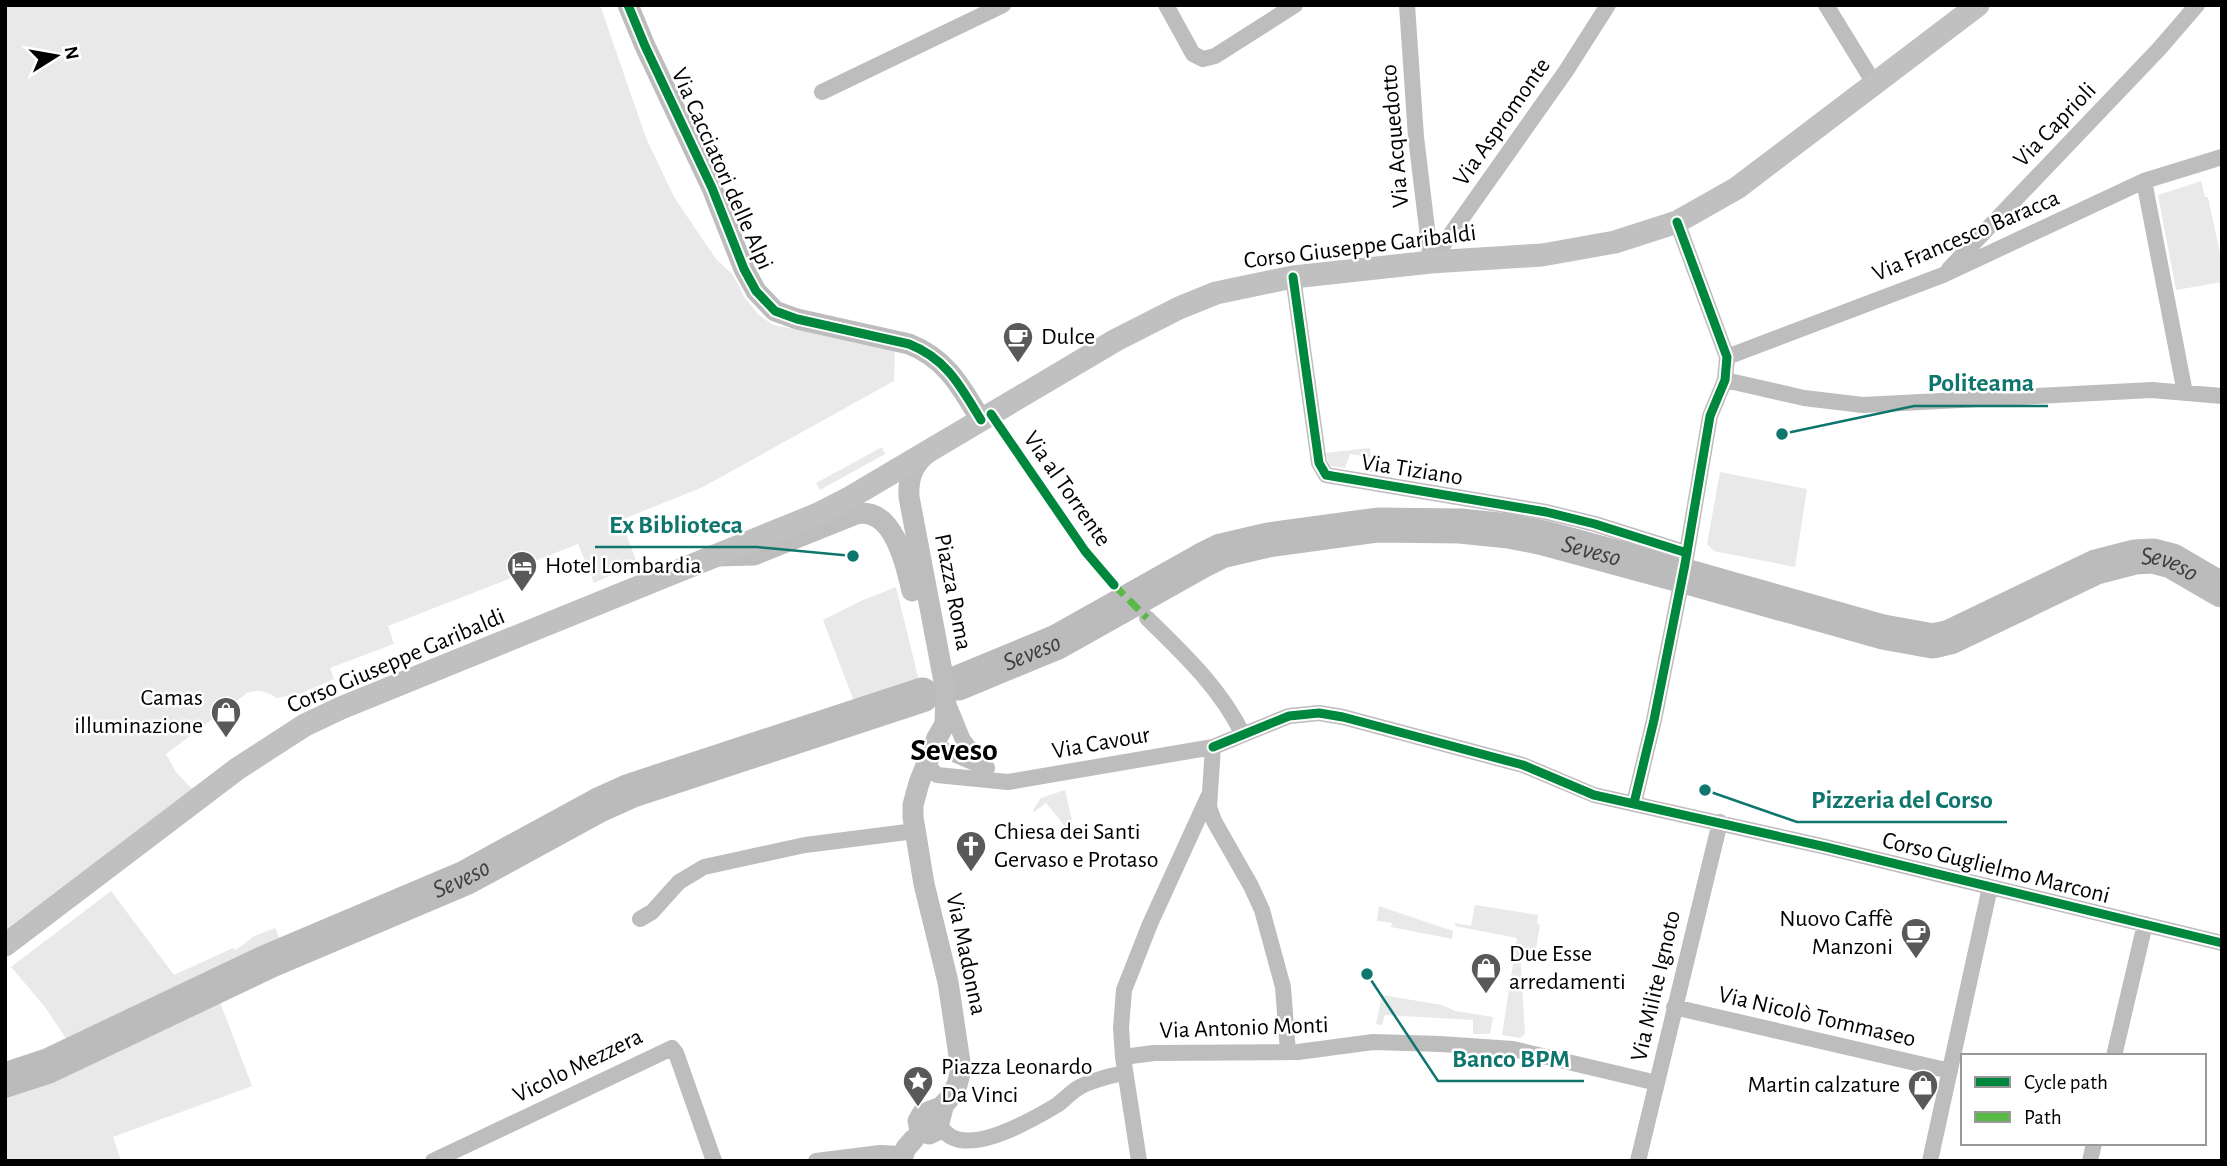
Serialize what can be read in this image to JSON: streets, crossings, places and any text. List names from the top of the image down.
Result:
{
  "streets": {
    "main road": ["Corso Giuseppe Garibaldi"],
    "street": [
      "Via Aspromonte",
      "Via Caprioli",
      "Via Acquedotto",
      "Via Cacciatori delle Alpi",
      "Via Francesco Baracca",
      "Via Tiziano",
      "Piazza Roma",
      "Via Cavour",
      "Corso Guglielmo Marconi",
      "Via Madonna",
      "Via Milite Ignoto",
      "Via Nicolò Tommaseo",
      "Via Antonio Monti",
      "Vicolo Mezzera"
    ],
    "cycle path": ["Via al Torrente"]
  },
  "crossings": [
    ["Via Aspromonte", "Via Acquedotto"],
    ["Via Aspromonte", "Corso Giuseppe Garibaldi"],
    ["Via Caprioli", "Via Francesco Baracca"],
    ["Via Acquedotto", "Corso Giuseppe Garibaldi"],
    ["Via Cacciatori delle Alpi", "Corso Giuseppe Garibaldi"],
    ["Corso Giuseppe Garibaldi", "Via Tiziano"],
    ["Corso Giuseppe Garibaldi", "Piazza Roma"],
    ["Via Cavour", "Corso Guglielmo Marconi"],
    ["Corso Guglielmo Marconi", "Via Milite Ignoto"],
    ["Via Madonna", "Via Antonio Monti"],
    ["Via Milite Ignoto", "Via Nicolò Tommaseo"],
    ["Via Milite Ignoto", "Via Antonio Monti"]
  ],
  "districts": ["Seveso"],
  "water": ["Seveso"],
  "places": {
    "cafe": ["Dulce", "Nuovo Caffè Manzoni"],
    "other": [
      "Politeama",
      "Ex Biblioteca",
      "Pizzeria del Corso",
      "Banco BPM"
    ],
    "hotel": ["Hotel Lombardia"],
    "shop": ["Camas illuminazione", "Due Esse arredamenti", "Martin calzature"],
    "church": ["Chiesa dei Santi Gervaso e Protaso"],
    "place": ["Piazza Leonardo Da Vinci"]
  },
  "legend": ["Cycle path", "Path"],
  "north": "right"
}
